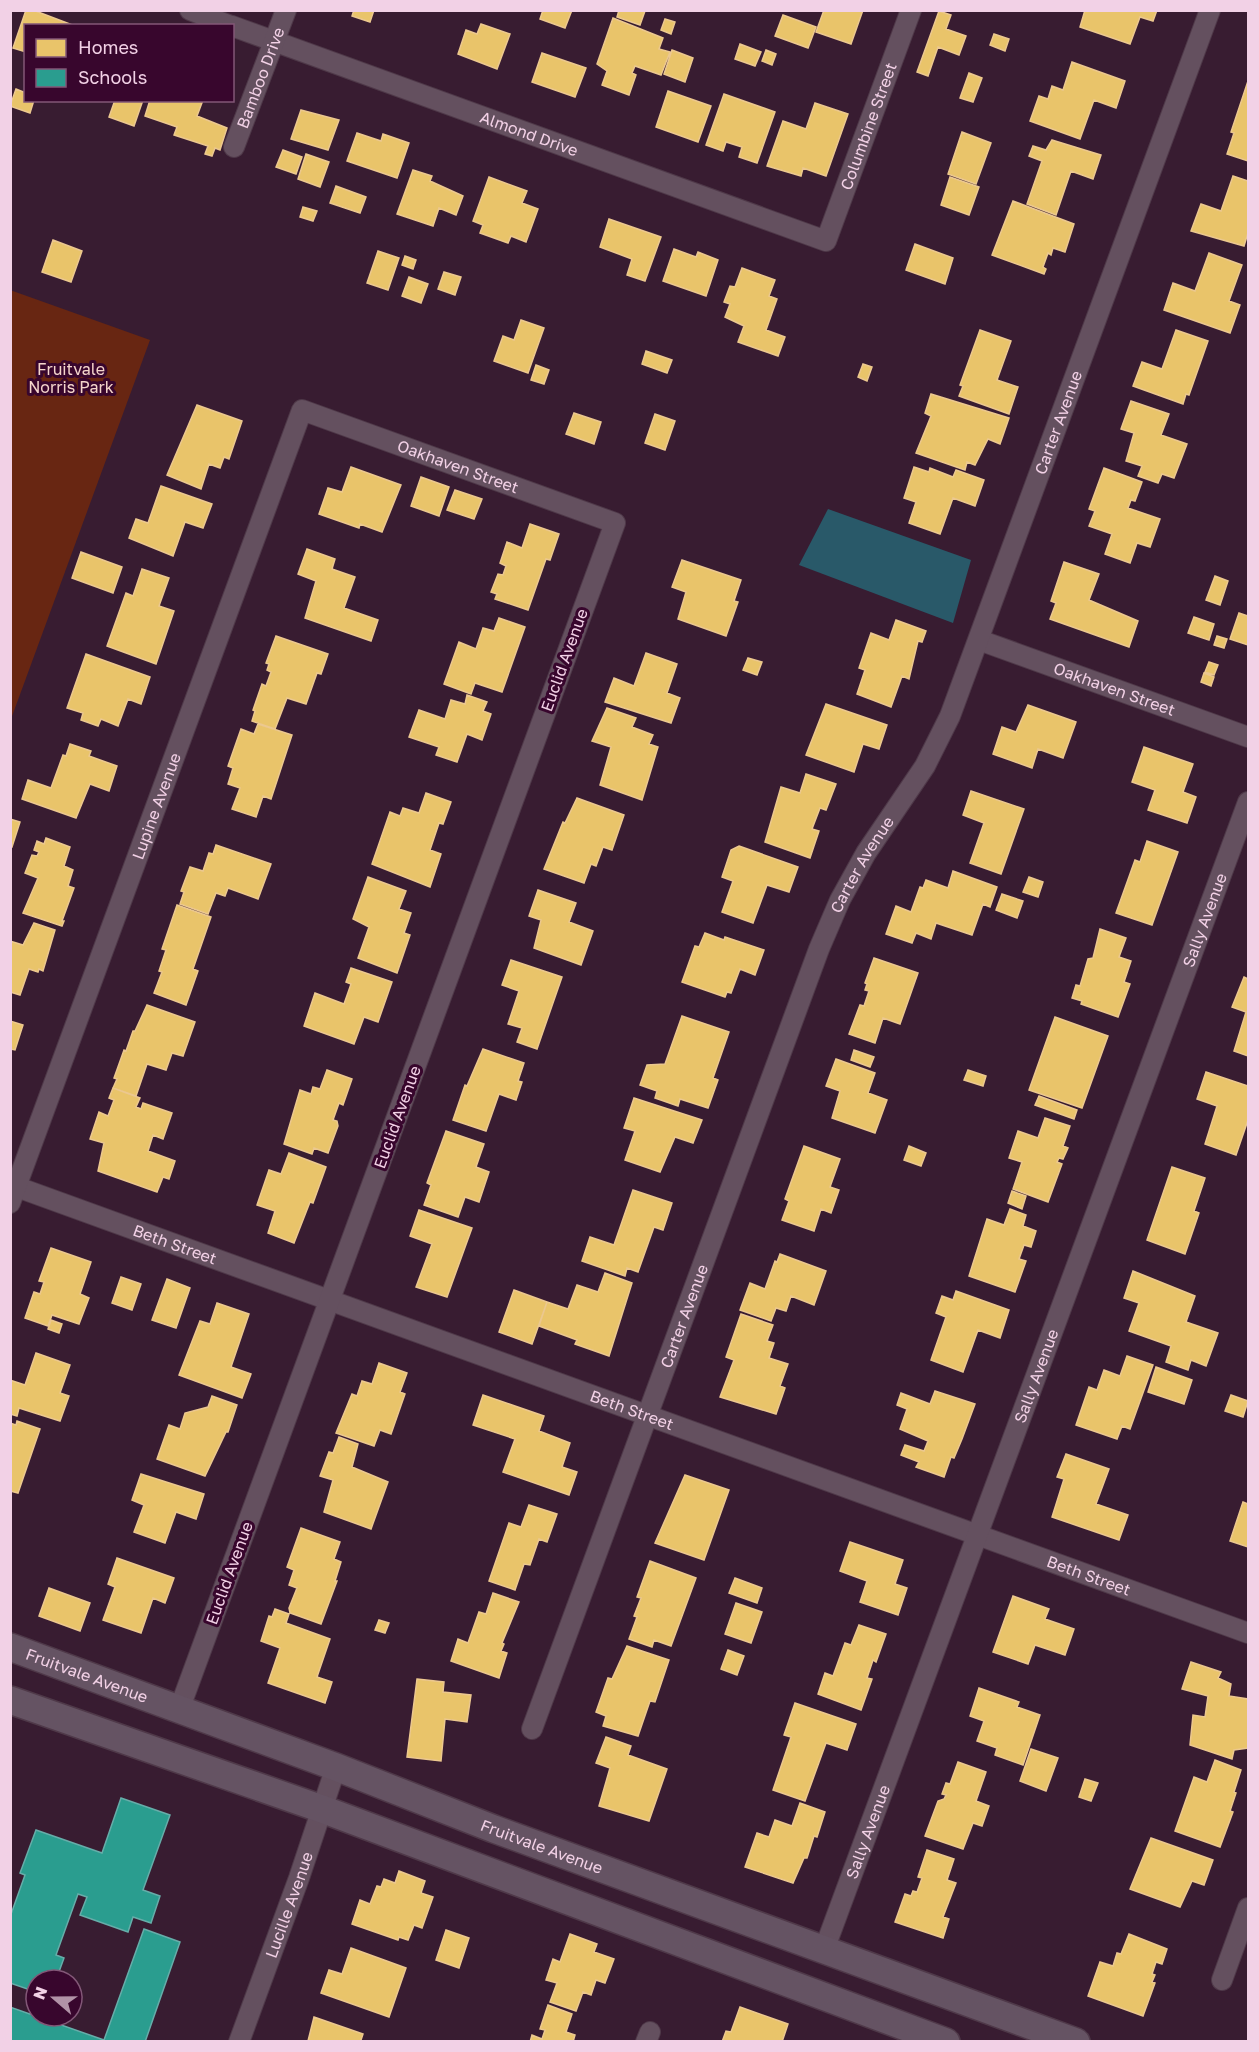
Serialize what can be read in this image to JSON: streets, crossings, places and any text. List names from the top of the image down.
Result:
{
  "streets": {
    "main road": ["Fruitvale Avenue"],
    "street": [
      "Bamboo Drive",
      "Columbine Street",
      "Almond Drive",
      "Carter Avenue",
      "Oakhaven Street",
      "Euclid Avenue",
      "Lupine Avenue",
      "Sally Avenue",
      "Beth Street",
      "Lucille Avenue"
    ]
  },
  "crossings": [
    ["Bamboo Drive", "Almond Drive"],
    ["Columbine Street", "Almond Drive"],
    ["Carter Avenue", "Oakhaven Street"],
    ["Carter Avenue", "Beth Street"],
    ["Oakhaven Street", "Euclid Avenue"],
    ["Oakhaven Street", "Lupine Avenue"],
    ["Euclid Avenue", "Beth Street"],
    ["Euclid Avenue", "Fruitvale Avenue"],
    ["Lupine Avenue", "Beth Street"],
    ["Sally Avenue", "Beth Street"],
    ["Sally Avenue", "Fruitvale Avenue"],
    ["Fruitvale Avenue", "Lucille Avenue"]
  ],
  "parks": ["Fruitvale Norris Park"],
  "legend": ["Homes", "Schools"],
  "north": "left"
}
